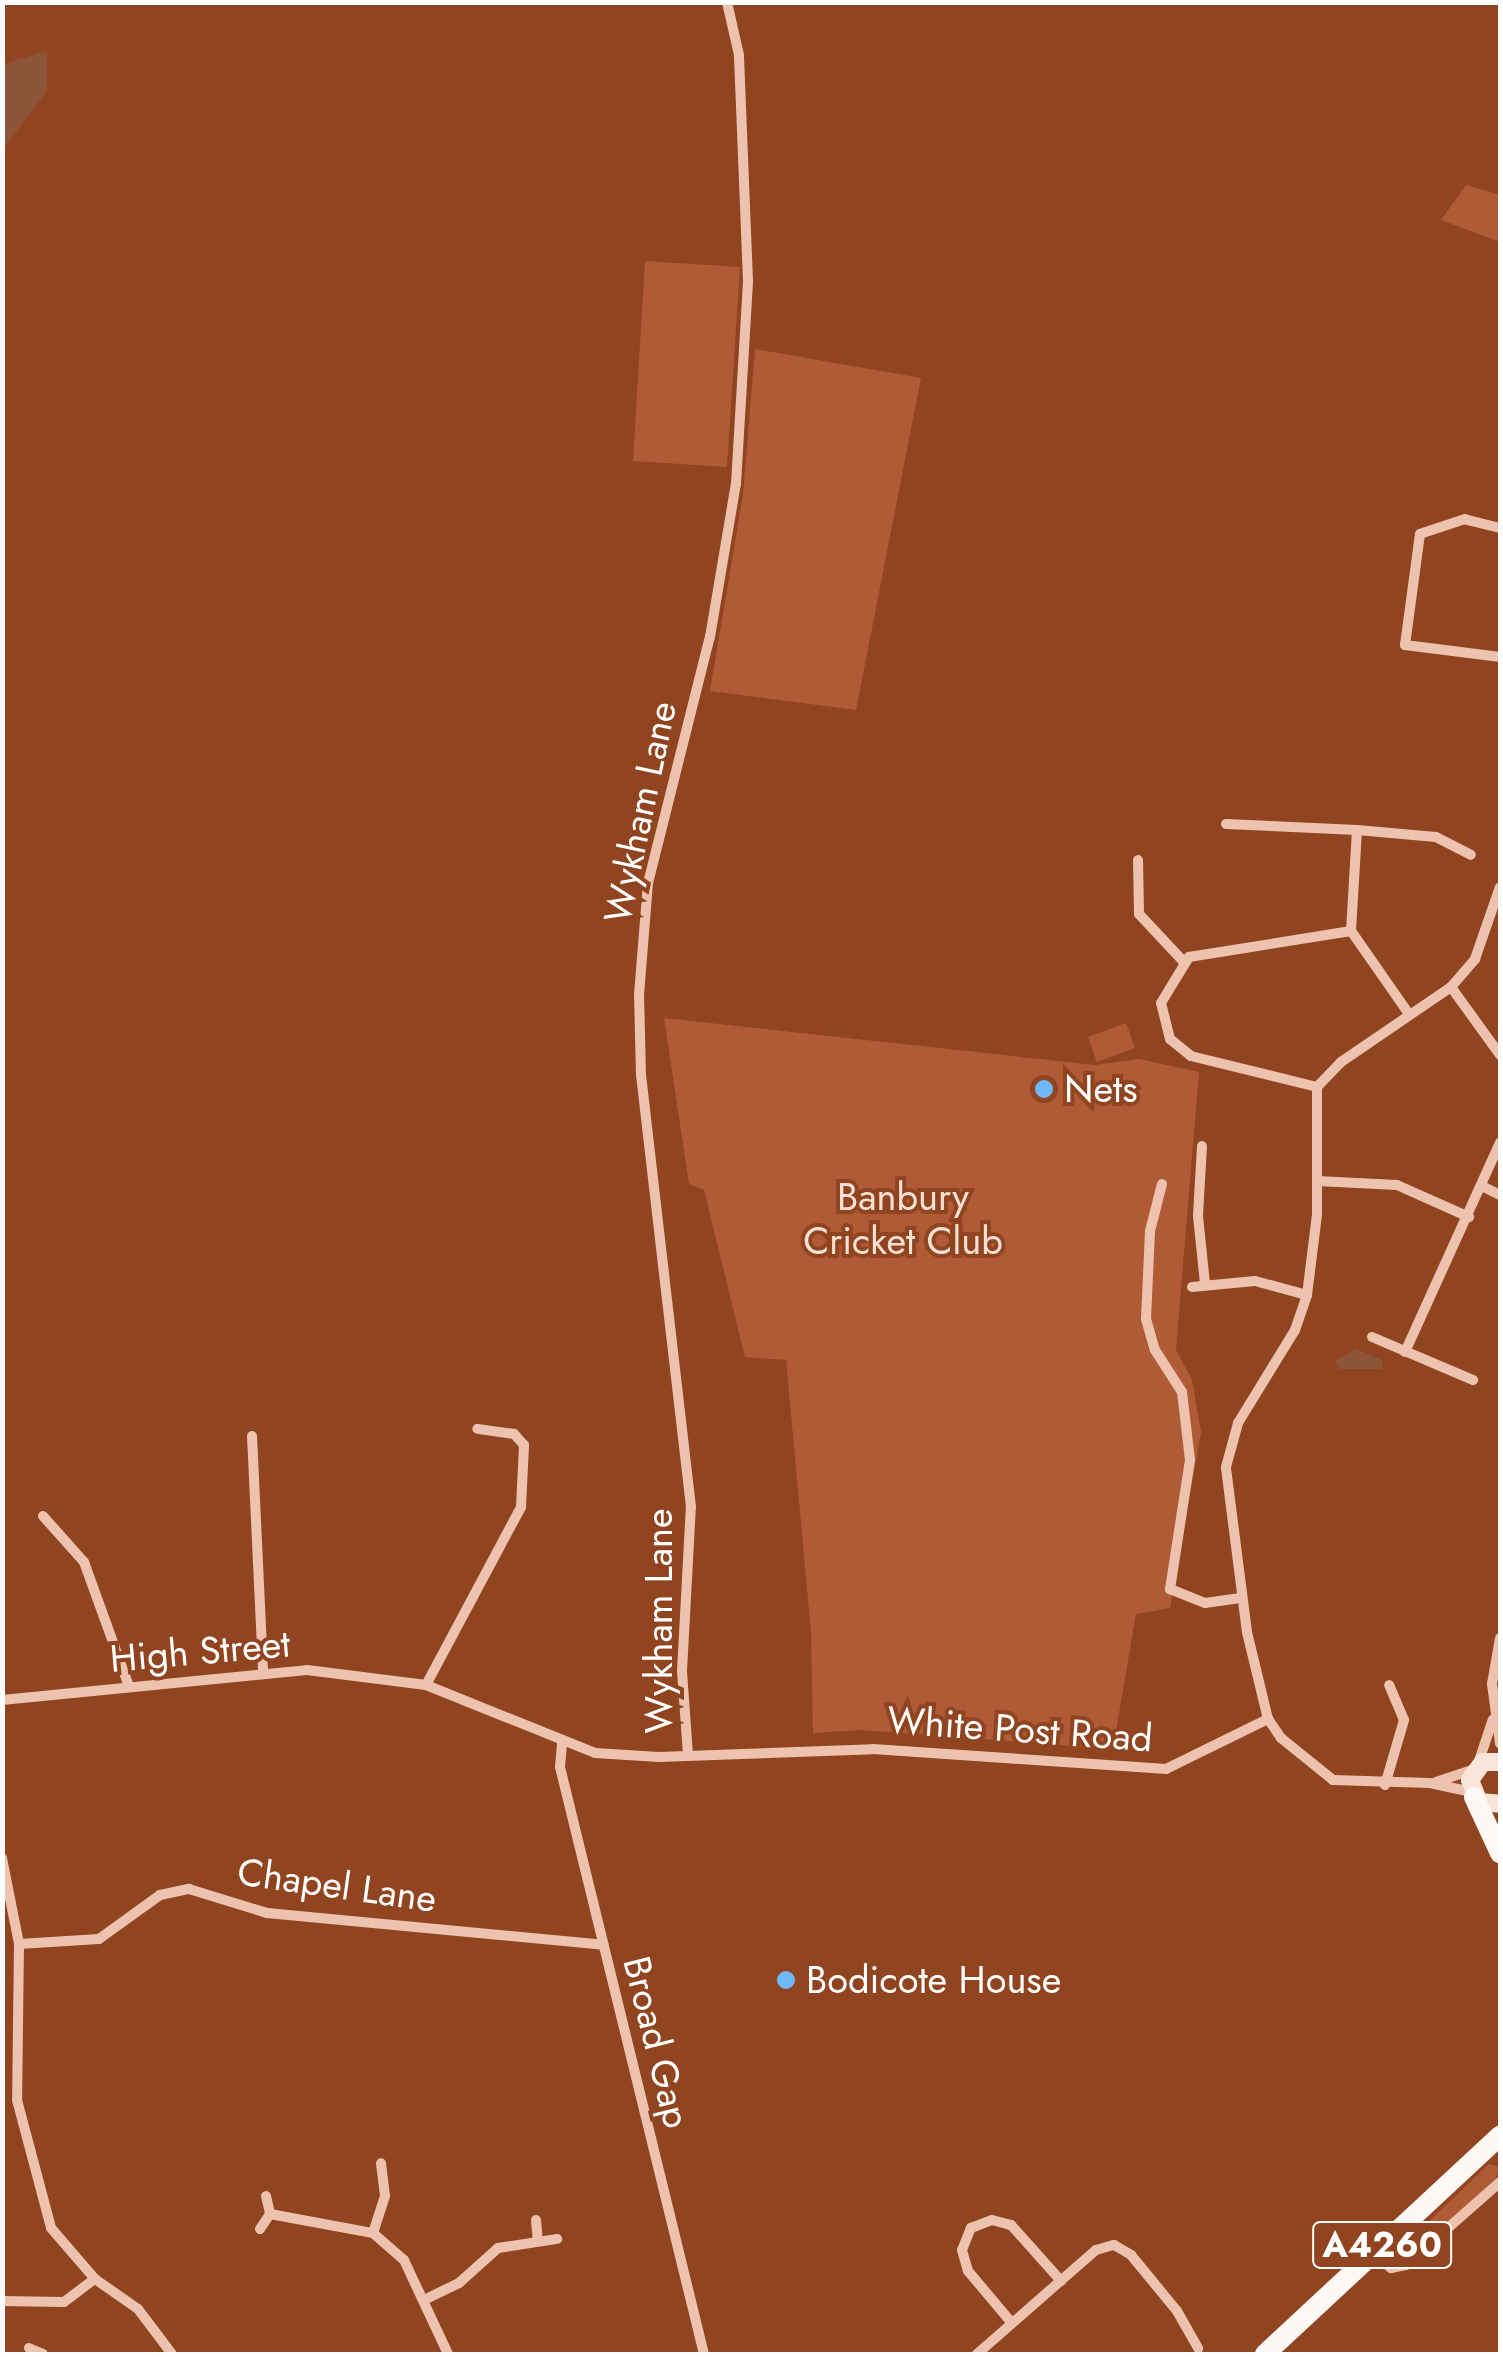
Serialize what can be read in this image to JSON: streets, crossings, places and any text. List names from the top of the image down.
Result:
{
  "streets": {
    "main road": ["A4260"],
    "street": [
      "Wykham Lane",
      "High Street",
      "White Post Road",
      "Chapel Lane",
      "Broad Gap"
    ]
  },
  "crossings": [
    ["Wykham Lane", "High Street"],
    ["Wykham Lane", "White Post Road"],
    ["High Street", "White Post Road"],
    ["High Street", "Broad Gap"],
    ["Chapel Lane", "Broad Gap"]
  ],
  "parks": ["Banbury Cricket Club"],
  "places": ["Nets", "Bodicote House"]
}
